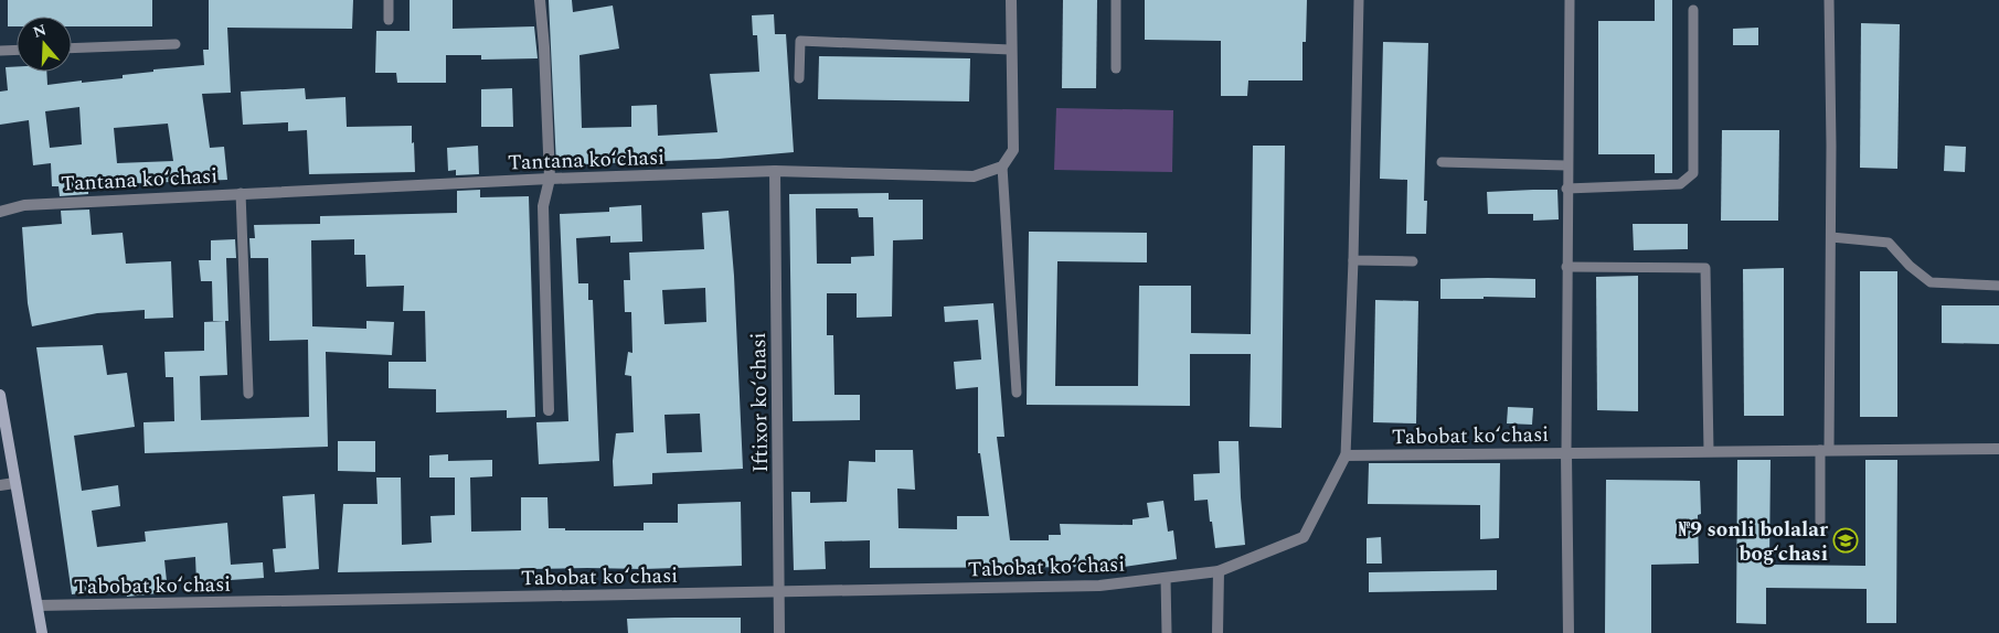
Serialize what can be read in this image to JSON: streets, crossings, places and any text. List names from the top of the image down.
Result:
{
  "streets": {
    "street": ["Tantana koʻchasi", "Iftixor koʻchasi", "Tabobat koʻchasi"]
  },
  "crossings": [
    ["Tantana koʻchasi", "Iftixor koʻchasi"],
    ["Iftixor koʻchasi", "Tabobat koʻchasi"]
  ],
  "places": {
    "school or university": ["№9 sonli bolalar bog‘chasi"]
  },
  "north": "top"
}
